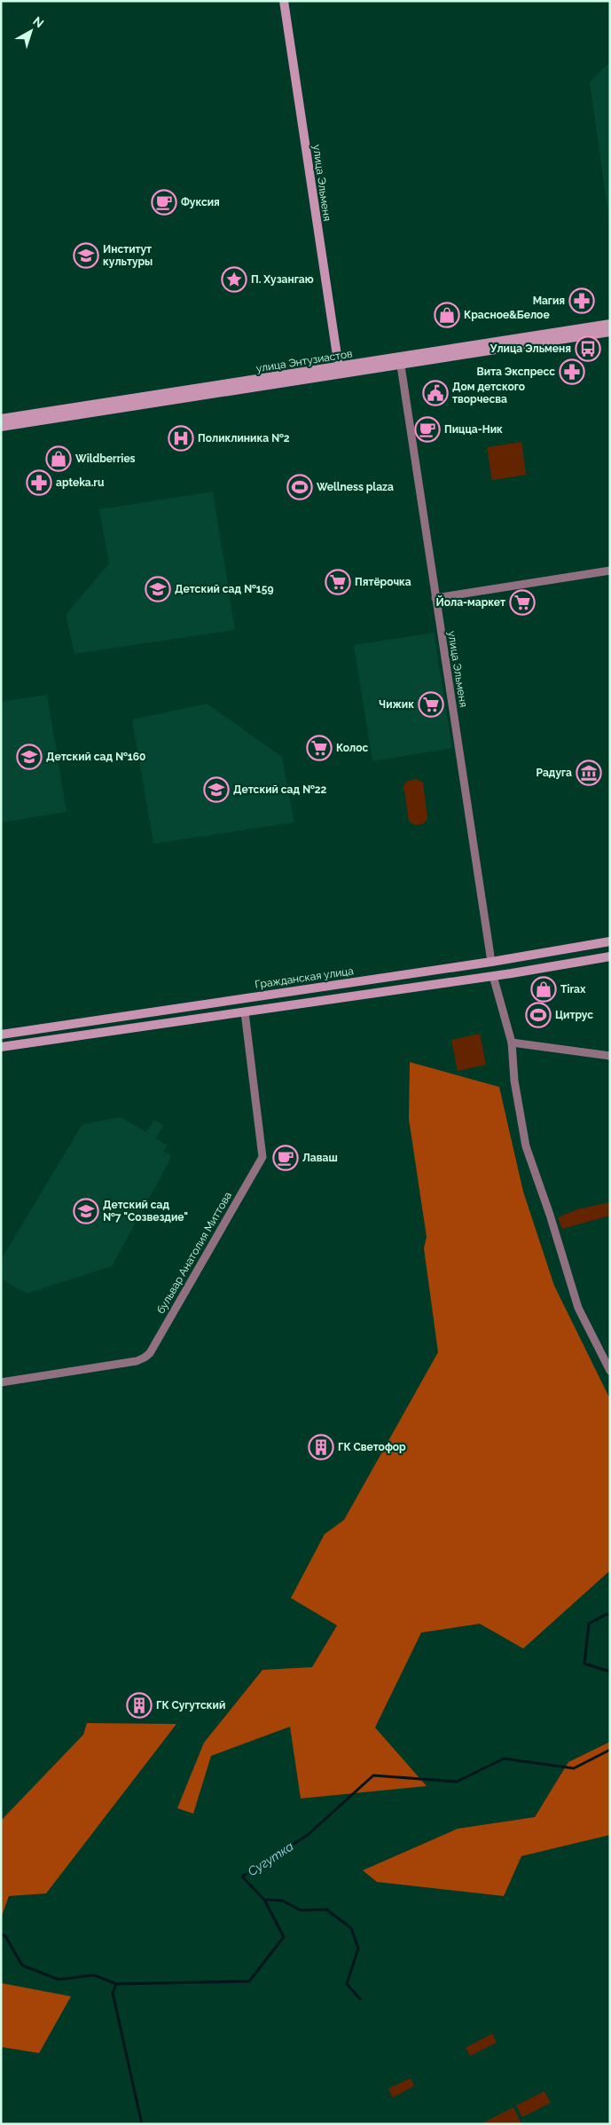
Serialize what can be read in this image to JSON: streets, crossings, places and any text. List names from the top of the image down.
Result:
{
  "streets": {
    "main road": ["улица Эльменя", "улица Энтузиастов", "Гражданская улица"],
    "street": ["бульвар Анатолия Миттова"]
  },
  "crossings": [
    ["улица Эльменя", "улица Энтузиастов"],
    ["улица Эльменя", "Гражданская улица"]
  ],
  "water": ["Сугутка"],
  "places": {
    "cafe": ["Фуксия", "Пицца-Ник", "Лаваш"],
    "school or university": [
      "Институт культуры",
      "Детский сад №159",
      "Детский сад №160",
      "Детский сад №22",
      "Детский сад №7 \"Созвездие\""
    ],
    "place": ["П. Хузангаю"],
    "pharmacy": ["Магия", "Вита Экспресс", "apteka.ru"],
    "shop": ["Красное&Белое", "Wildberries", "Tirax"],
    "bus stop": ["Улица Эльменя"],
    "public building": ["Дом детского творчесва"],
    "hospital": ["Поликлиника №2"],
    "sports": ["Wellness plaza", "Цитрус"],
    "supermarket": [
      "Пятёрочка",
      "Йола-маркет",
      "Чижик",
      "Колос"
    ],
    "museum": ["Радуга"],
    "building": ["ГК Светофор", "ГК Сугутский"]
  },
  "north": "top right"
}
